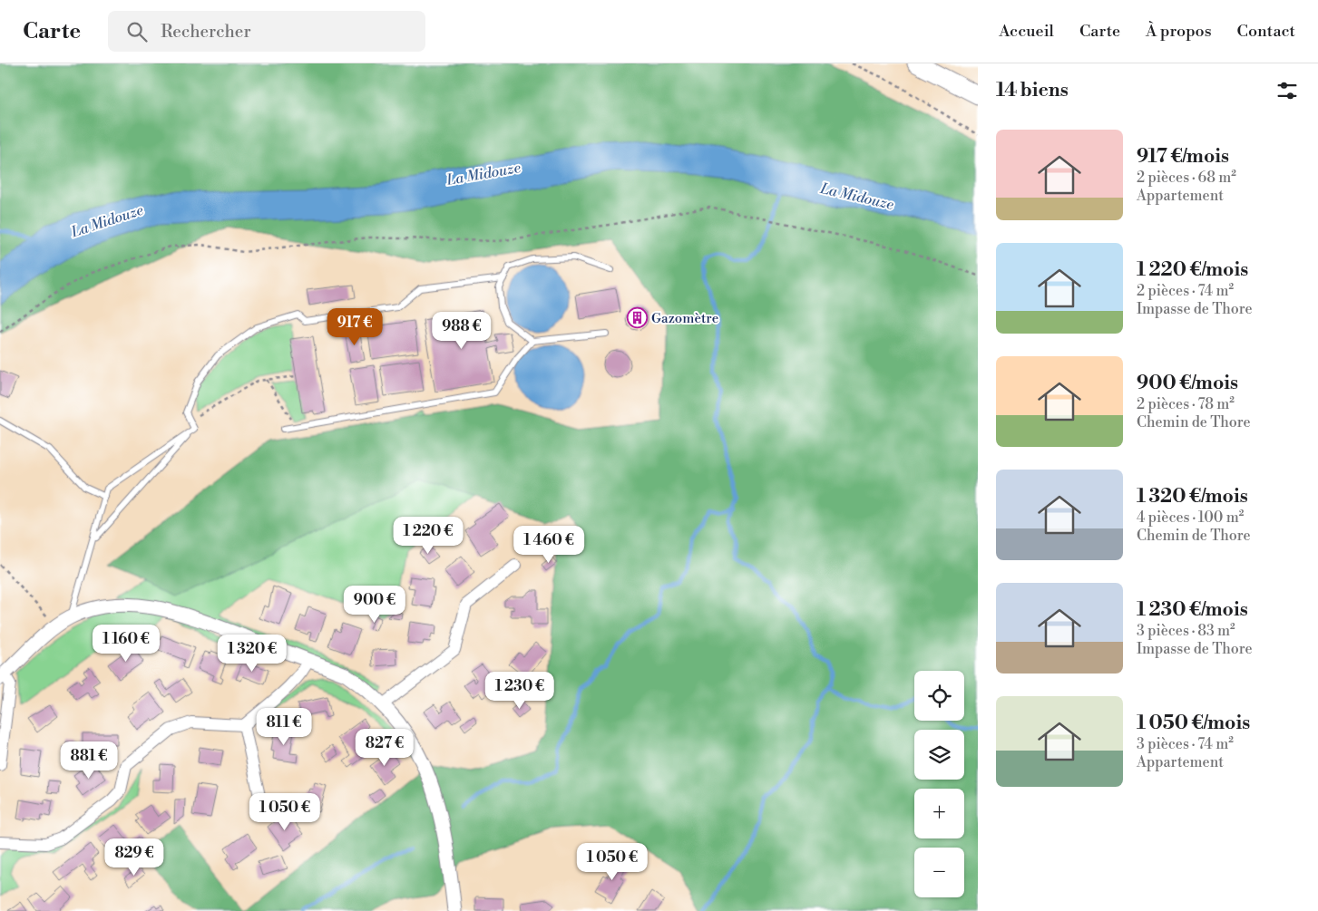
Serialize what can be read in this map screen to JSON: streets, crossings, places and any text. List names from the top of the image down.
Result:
{
  "water": ["La Midouze"],
  "places": {
    "building": ["Gazomètre"]
  },
  "page": {
    "header": "Carte",
    "search": "Rechercher",
    "nav": [
      "Accueil",
      "Carte",
      "À propos",
      "Contact"
    ],
    "heading": "14 biens",
    "list": [
      {
        "name": "917 €/mois",
        "note": "2 pièces · 68 m² · Appartement"
      },
      {
        "name": "1 220 €/mois",
        "note": "2 pièces · 74 m² · Impasse de Thore"
      },
      {
        "name": "900 €/mois",
        "note": "2 pièces · 78 m² · Chemin de Thore"
      },
      {
        "name": "1 320 €/mois",
        "note": "4 pièces · 100 m² · Chemin de Thore"
      },
      {
        "name": "1 230 €/mois",
        "note": "3 pièces · 83 m² · Impasse de Thore"
      },
      {
        "name": "1 050 €/mois",
        "note": "3 pièces · 74 m² · Appartement"
      }
    ],
    "price": [
      "917 €",
      "988 €",
      "1 220 €",
      "1 460 €",
      "900 €",
      "1 160 €",
      "1 320 €",
      "1 230 €",
      "811 €",
      "827 €",
      "881 €",
      "1 050 €",
      "829 €",
      "1 050 €"
    ],
    "map_buttons": ["+", "−"]
  }
}
